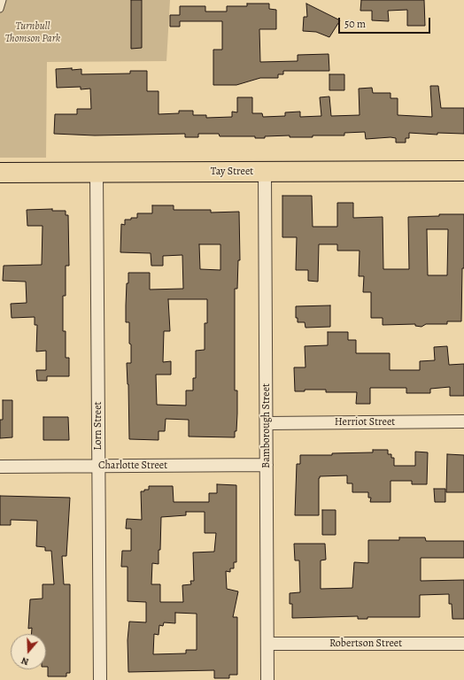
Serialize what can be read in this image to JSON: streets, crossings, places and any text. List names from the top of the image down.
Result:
{
  "streets": {
    "highway": ["Tay Street"],
    "street": [
      "Herriot Street",
      "Lorn Street",
      "Bamborough Street",
      "Charlotte Street",
      "Robertson Street"
    ]
  },
  "crossings": [
    ["Tay Street", "Lorn Street"],
    ["Tay Street", "Bamborough Street"],
    ["Herriot Street", "Bamborough Street"],
    ["Lorn Street", "Charlotte Street"],
    ["Bamborough Street", "Charlotte Street"],
    ["Bamborough Street", "Robertson Street"]
  ],
  "parks": ["Turnbull Thomson Park"],
  "scale_bar": "50 m",
  "north": "bottom"
}
